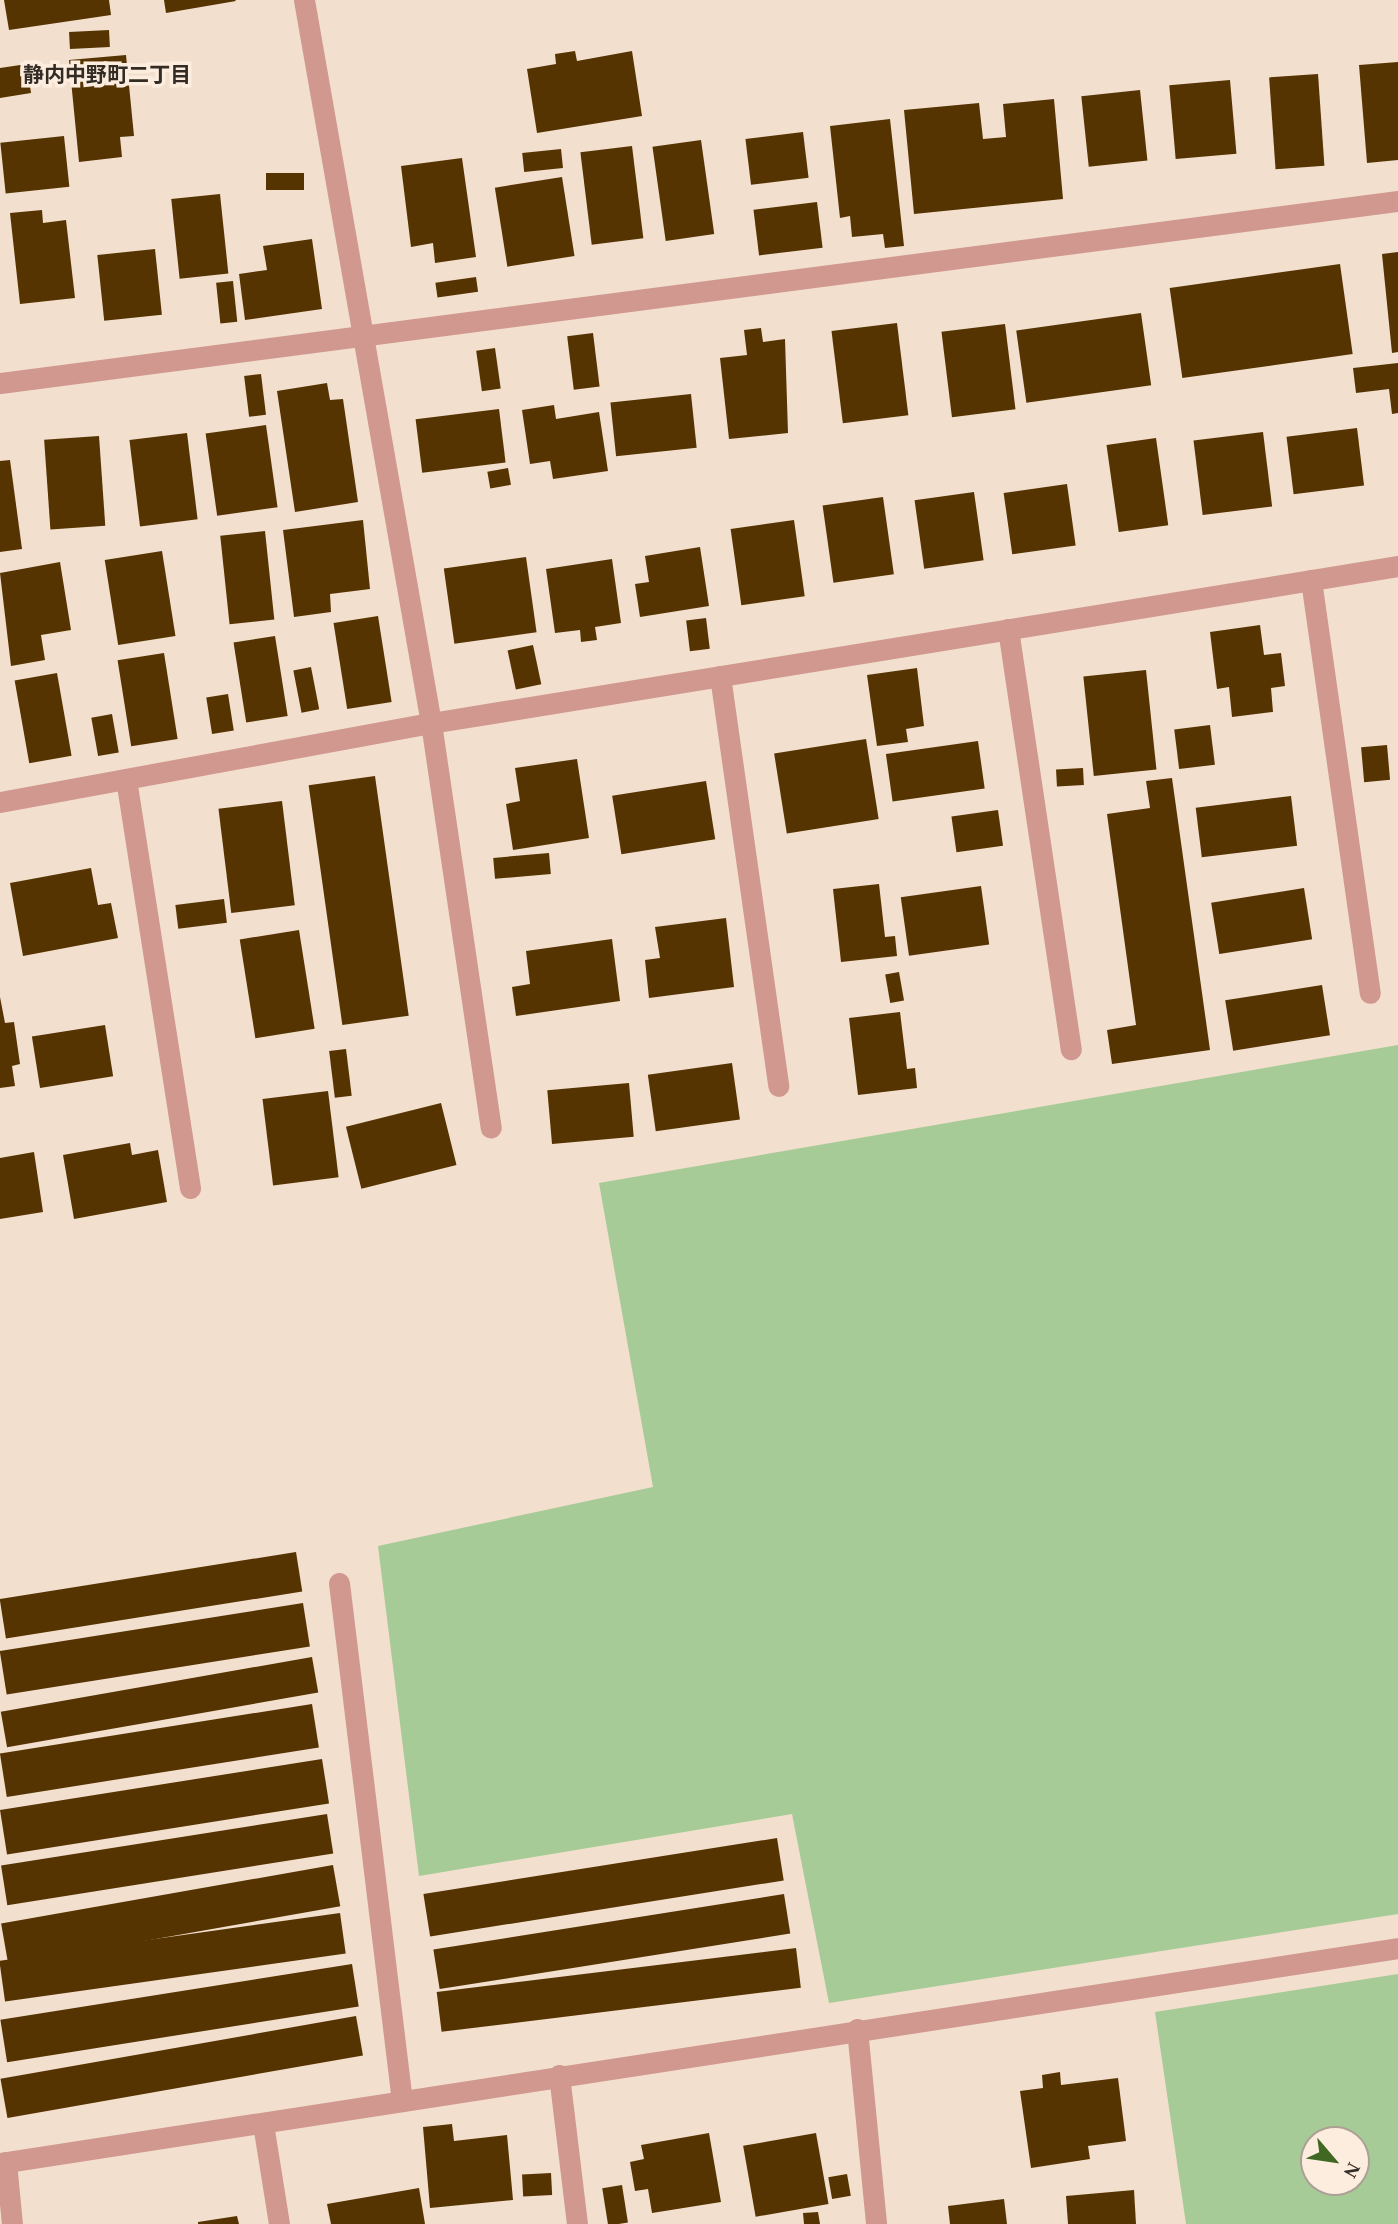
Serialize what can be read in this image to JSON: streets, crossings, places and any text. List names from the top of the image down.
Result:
{
  "districts": ["静内中野町二丁目"],
  "north": "bottom right"
}
